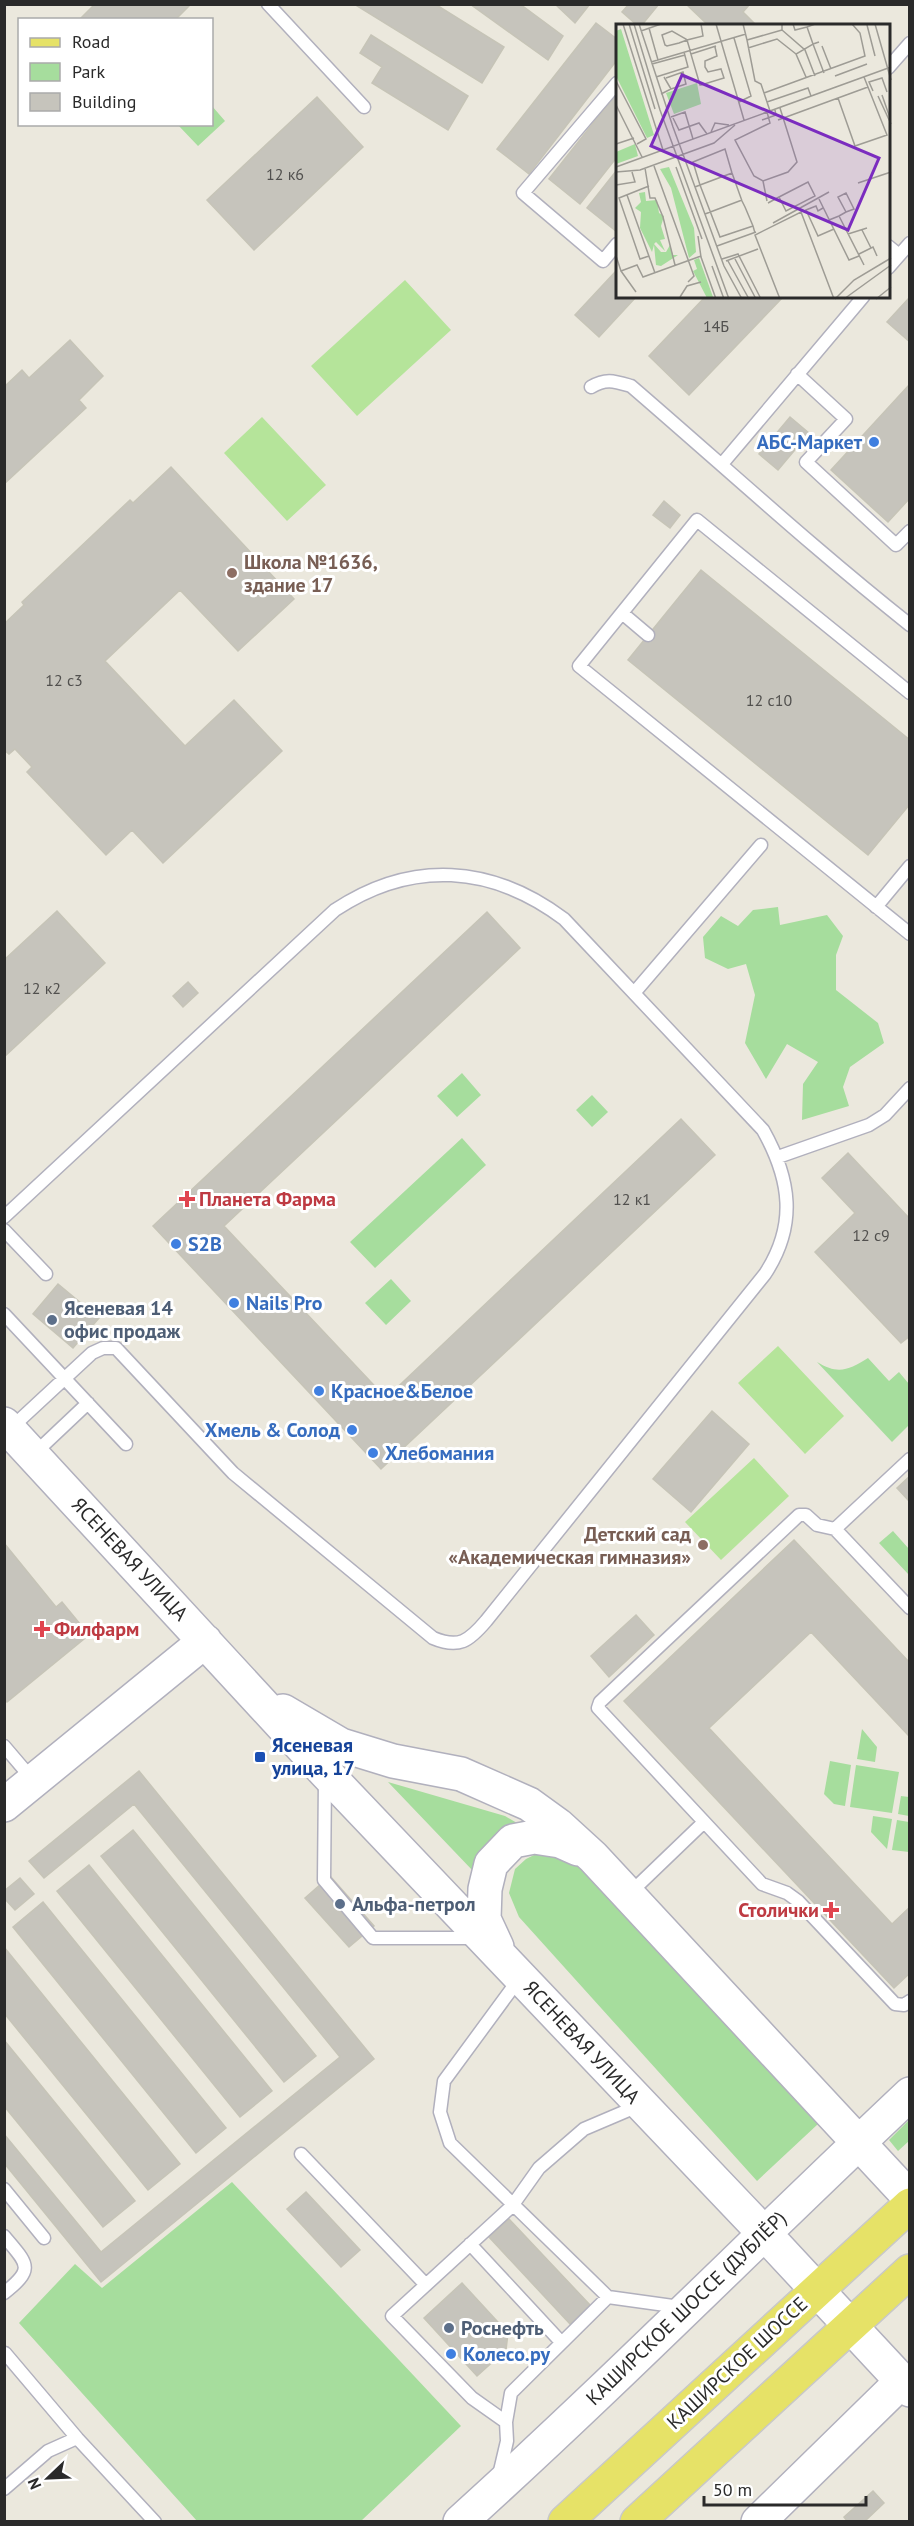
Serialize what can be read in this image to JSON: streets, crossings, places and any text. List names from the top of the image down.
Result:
{
  "streets": {
    "main road": ["ЯСЕНЕВАЯ УЛИЦА", "КАШИРСКОЕ ШОССЕ (ДУБЛЁР)", "КАШИРСКОЕ ШОССЕ"]
  },
  "crossings": [
    ["ЯСЕНЕВАЯ УЛИЦА", "КАШИРСКОЕ ШОССЕ (ДУБЛЁР)"],
    ["ЯСЕНЕВАЯ УЛИЦА", "КАШИРСКОЕ ШОССЕ"]
  ],
  "places": {
    "other": [
      "АБС-Маркет",
      "Школа №1636, здание 17",
      "S2B",
      "Nails Pro",
      "Ясеневая 14 офис продаж",
      "Красное&Белое",
      "Хмель & Солод",
      "Хлебомания",
      "Детский сад «Академическая гимназия»",
      "Альфа-петрол",
      "Роснефть",
      "Колесо.ру"
    ],
    "health": ["Планета Фарма", "Филфарм", "Столички"],
    "transit": ["Ясеневая улица, 17"]
  },
  "house_numbers": [
    "12 к6",
    "14Б",
    "12 с3",
    "12 с10",
    "12 к2",
    "12 к1",
    "12 с9"
  ],
  "legend": ["Road", "Park", "Building"],
  "scale_bar": "50 m",
  "north": "bottom left"
}
